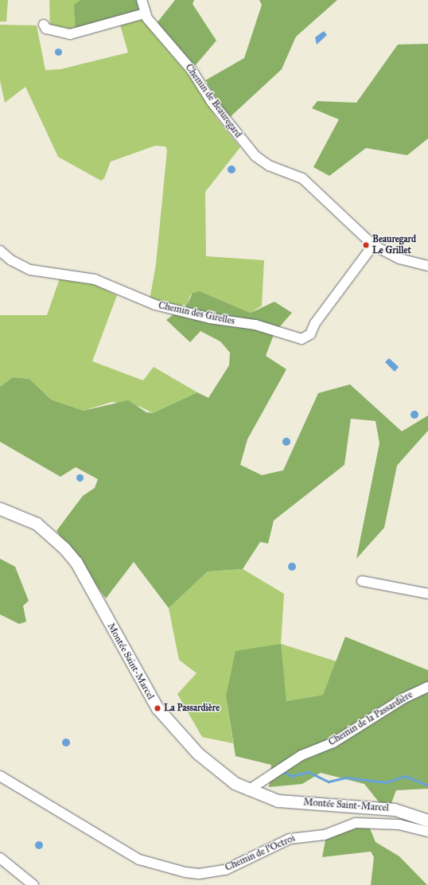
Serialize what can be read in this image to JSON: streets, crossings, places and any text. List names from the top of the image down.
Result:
{
  "streets": {
    "main road": ["Montée Saint-Marcel"],
    "street": [
      "Chemin de Beauregard",
      "Chemin des Girelles",
      "Chemin de la Passardière",
      "Chemin de l'Octroi"
    ]
  },
  "crossings": [
    ["Chemin de Beauregard", "Chemin des Girelles"],
    ["Montée Saint-Marcel", "Chemin de la Passardière"]
  ],
  "places": ["Beauregard Le Grillet", "La Passardière"]
}
